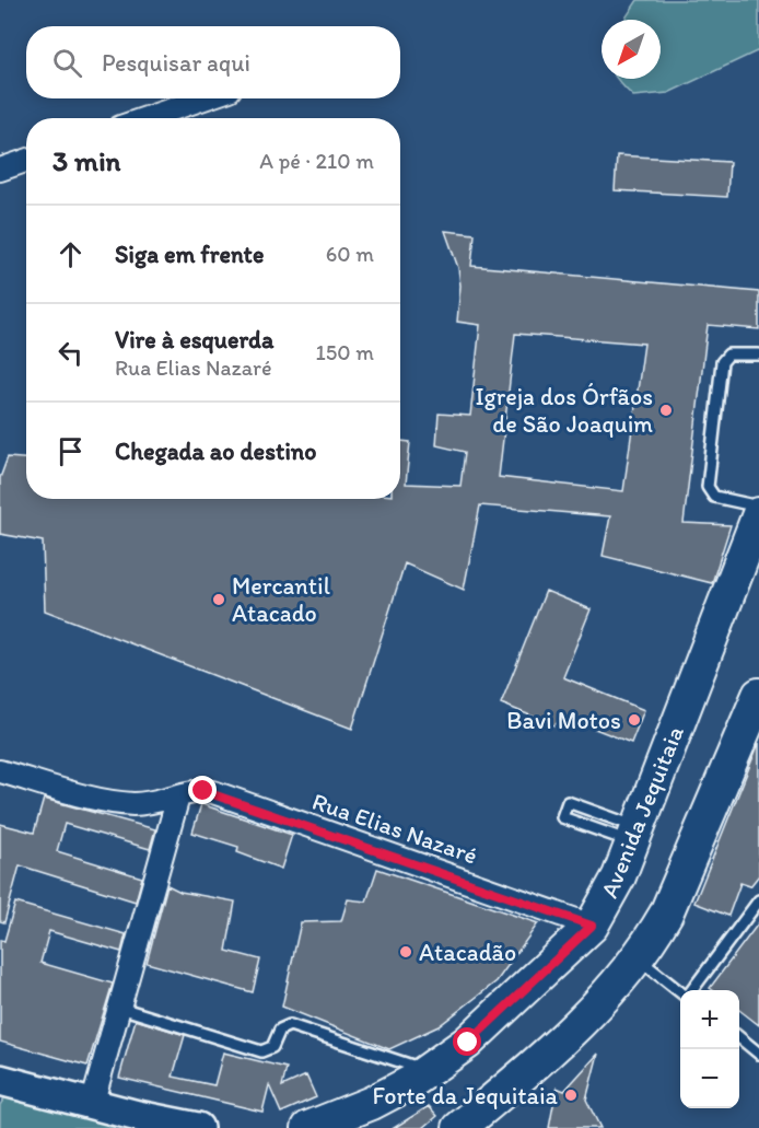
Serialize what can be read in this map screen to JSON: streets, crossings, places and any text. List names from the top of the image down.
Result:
{
  "streets": {
    "main road": ["Avenida Jequitaia"],
    "street": ["Rua Elias Nazaré"]
  },
  "crossings": [
    ["Avenida Jequitaia", "Rua Elias Nazaré"]
  ],
  "places": [
    "Igreja dos Órfãos de São Joaquim",
    "Mercantil Atacado",
    "Bavi Motos",
    "Atacadão",
    "Forte da Jequitaia"
  ],
  "north": "bottom left",
  "page": {
    "search": "Pesquisar aqui",
    "heading": ["3 min", "A pé · 210 m"],
    "list": [
      ["Siga em frente", "60 m"],
      ["Vire à esquerda", "Rua Elias Nazaré", "150 m"],
      "Chegada ao destino"
    ],
    "map_buttons": ["+", "−"]
  }
}
